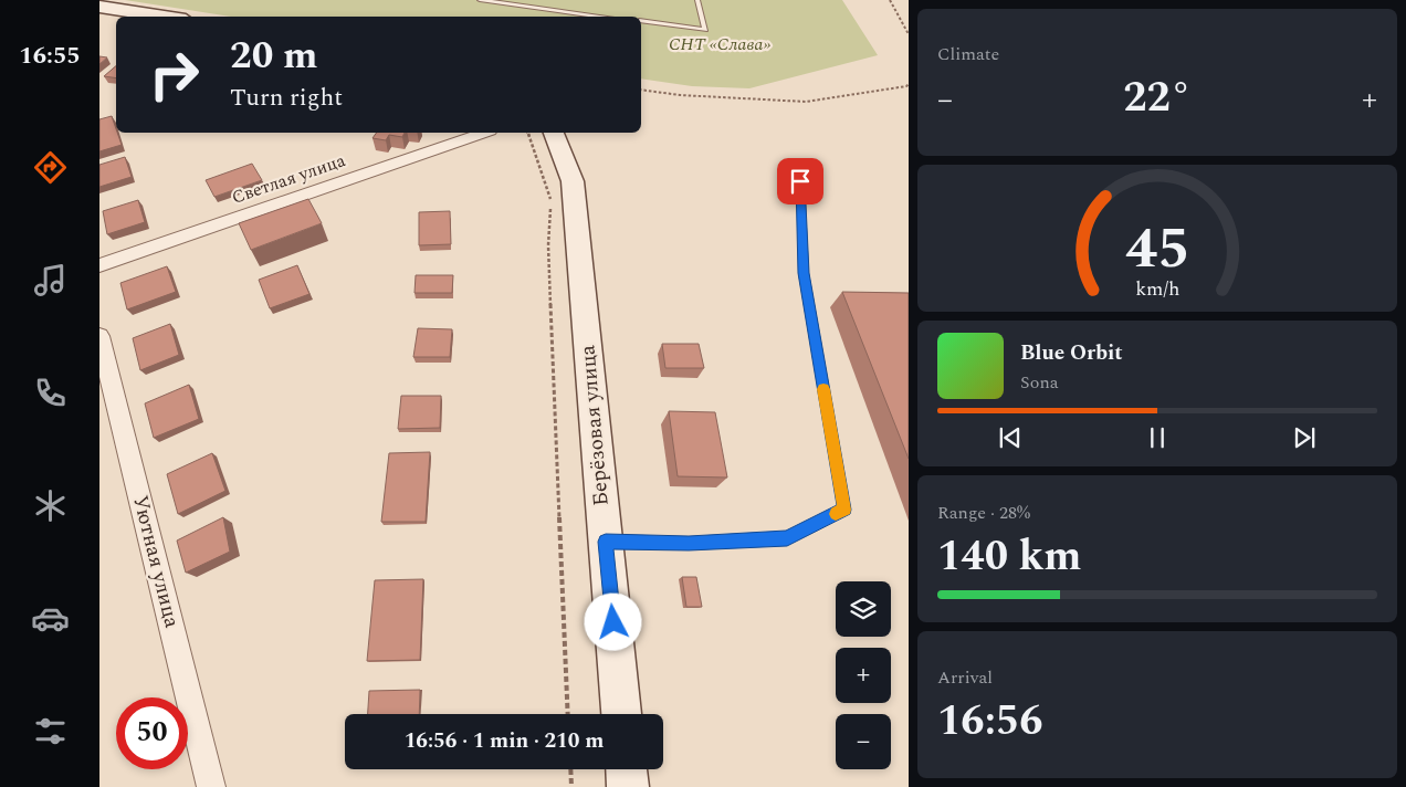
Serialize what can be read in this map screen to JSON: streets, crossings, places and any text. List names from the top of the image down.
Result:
{
  "streets": {
    "main road": ["Берёзовая улица"],
    "street": ["Светлая улица", "Уютная улица"]
  },
  "parks": ["СНТ «Слава»"],
  "page": {
    "tabs": "16:55",
    "tile": [
      "Climate",
      ["Range · 28%", "140 km"],
      ["Arrival", "16:56"]
    ],
    "turn": ["20 m", "Turn right"],
    "heat": ["−", "22°", "+"],
    "song": ["Blue Orbit", "Sona"],
    "map_buttons": ["+", "−"],
    "limit": "50",
    "trip": "16:56 · 1 min · 210 m",
    "gauge": ["45", "km/h"]
  }
}
